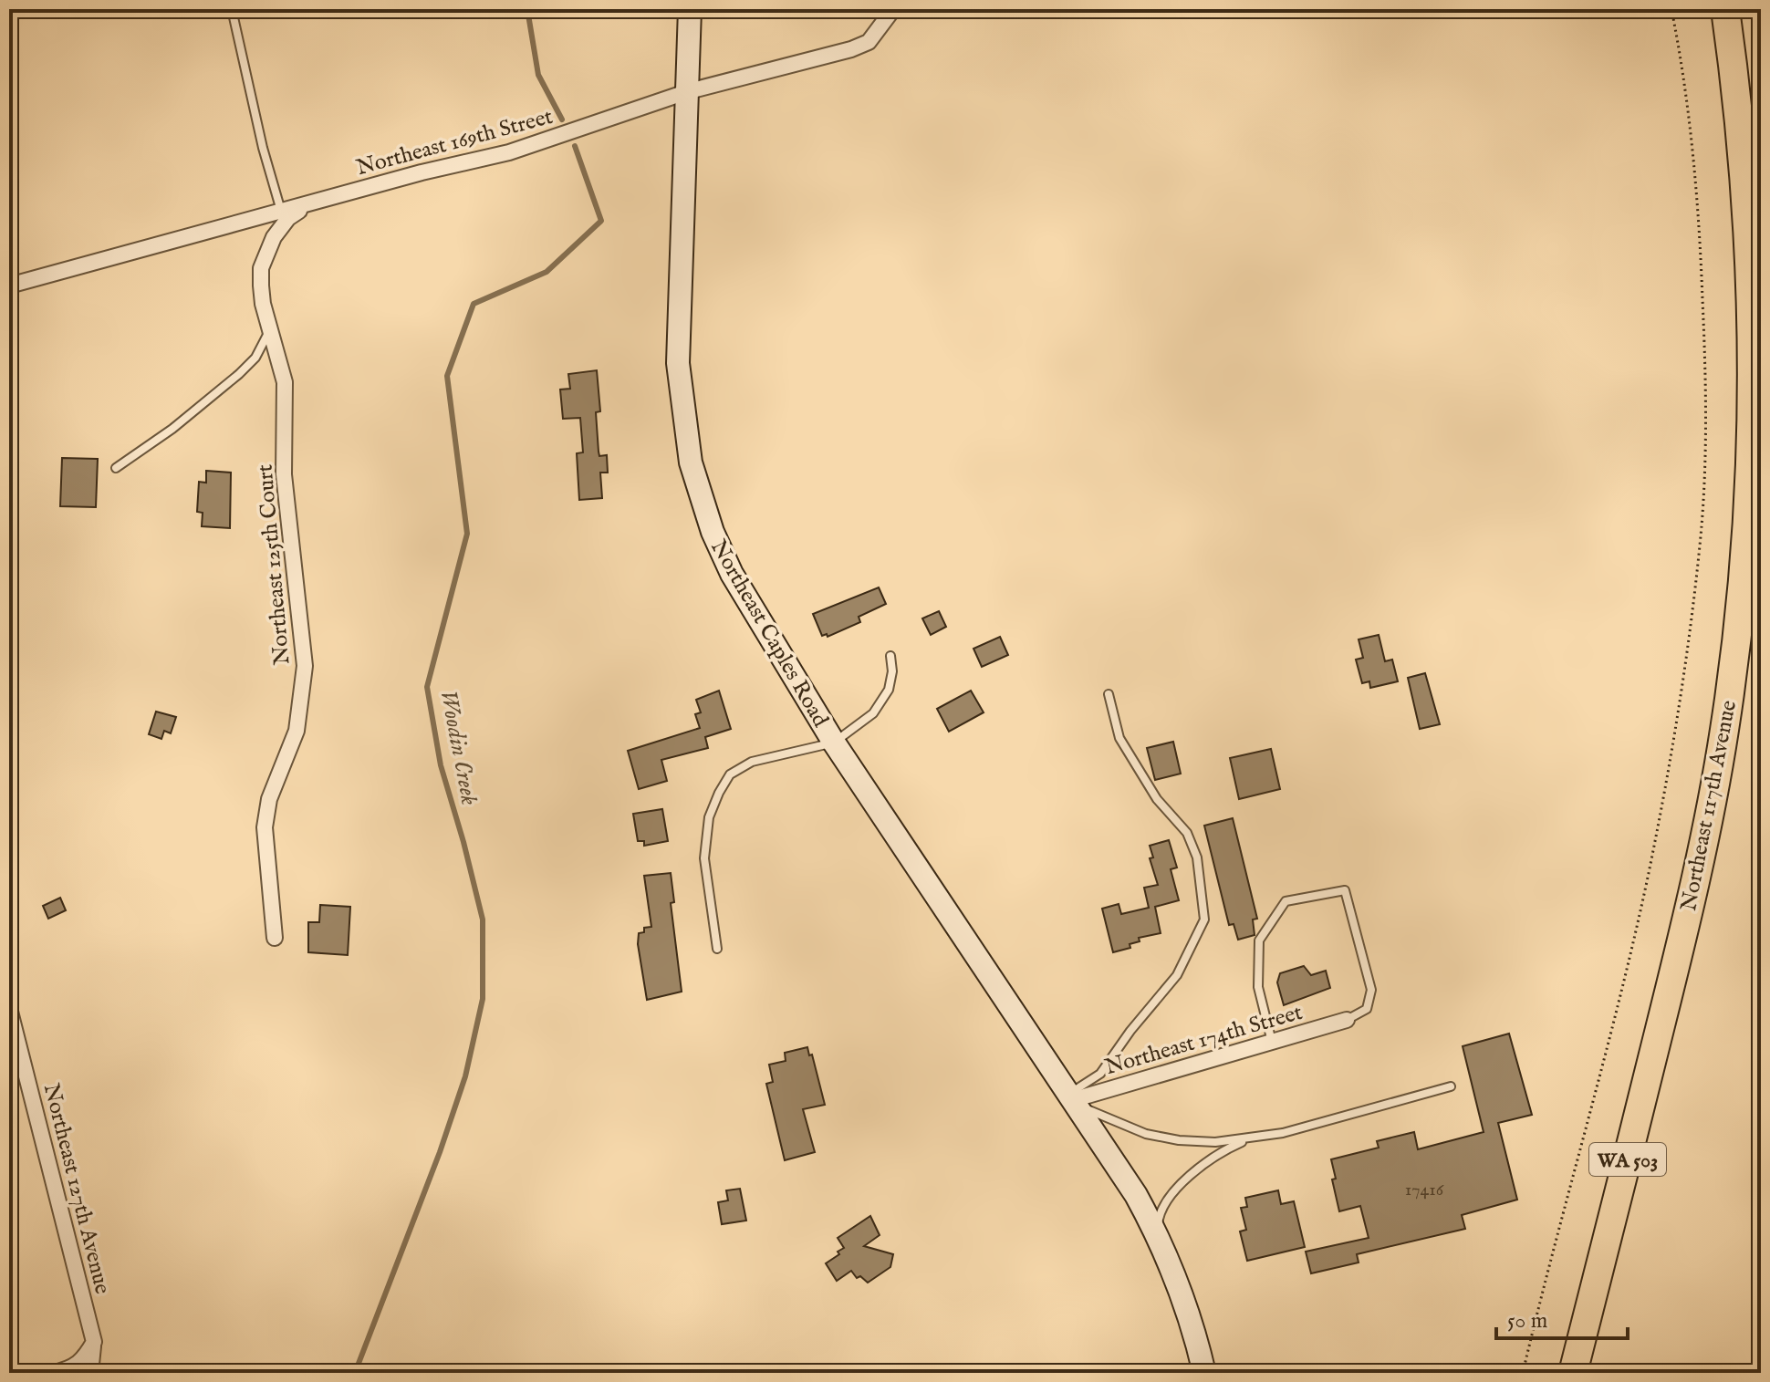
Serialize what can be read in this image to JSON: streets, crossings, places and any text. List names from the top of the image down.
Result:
{
  "streets": {
    "highway": ["Northeast 117th Avenue", "WA 503"],
    "main road": ["Northeast Caples Road"],
    "street": [
      "Northeast 169th Street",
      "Northeast 125th Court",
      "Northeast 174th Street",
      "Northeast 127th Avenue"
    ]
  },
  "crossings": [
    ["Northeast 169th Street", "Northeast 125th Court"],
    ["Northeast 169th Street", "Northeast Caples Road"],
    ["Northeast Caples Road", "Northeast 174th Street"]
  ],
  "water": ["Woodin Creek"],
  "house_numbers": ["17416"],
  "scale_bar": "50 m"
}
